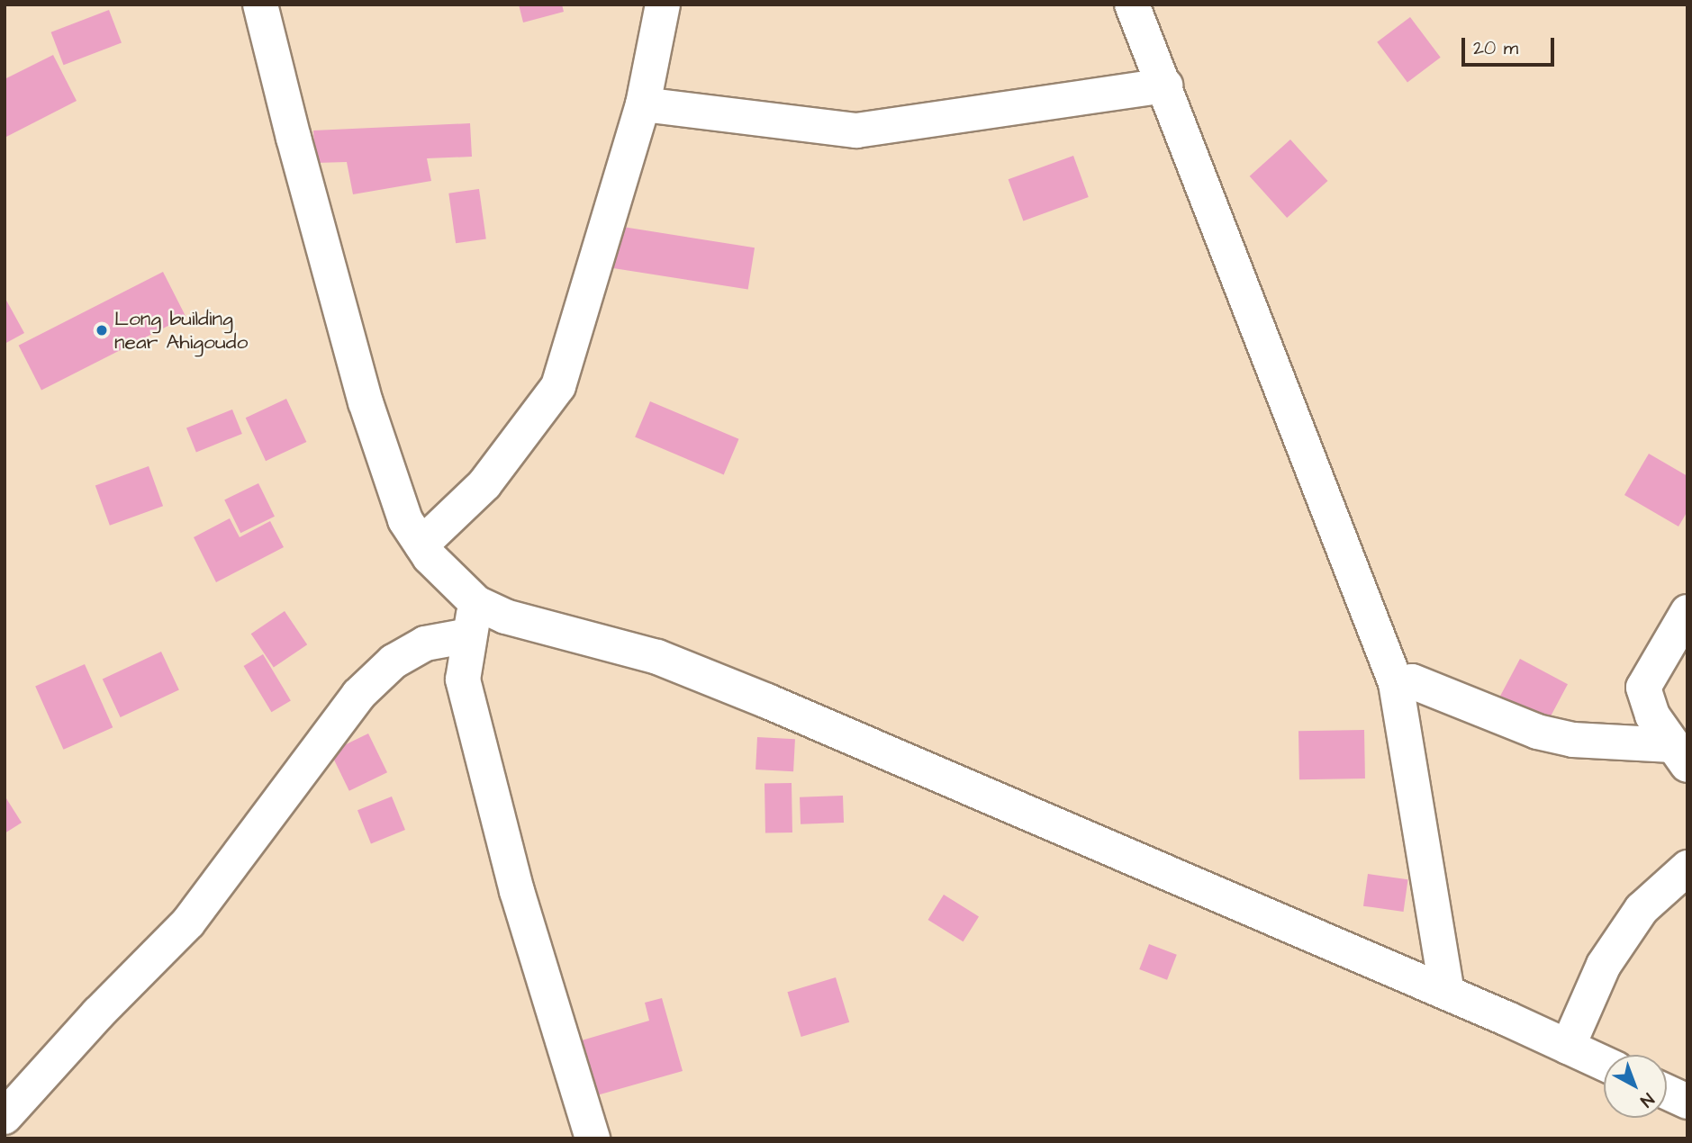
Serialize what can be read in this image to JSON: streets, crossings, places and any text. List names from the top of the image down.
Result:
{
  "places": ["Long building near Ahigoudo"],
  "scale_bar": "20 m",
  "north": "bottom right"
}
